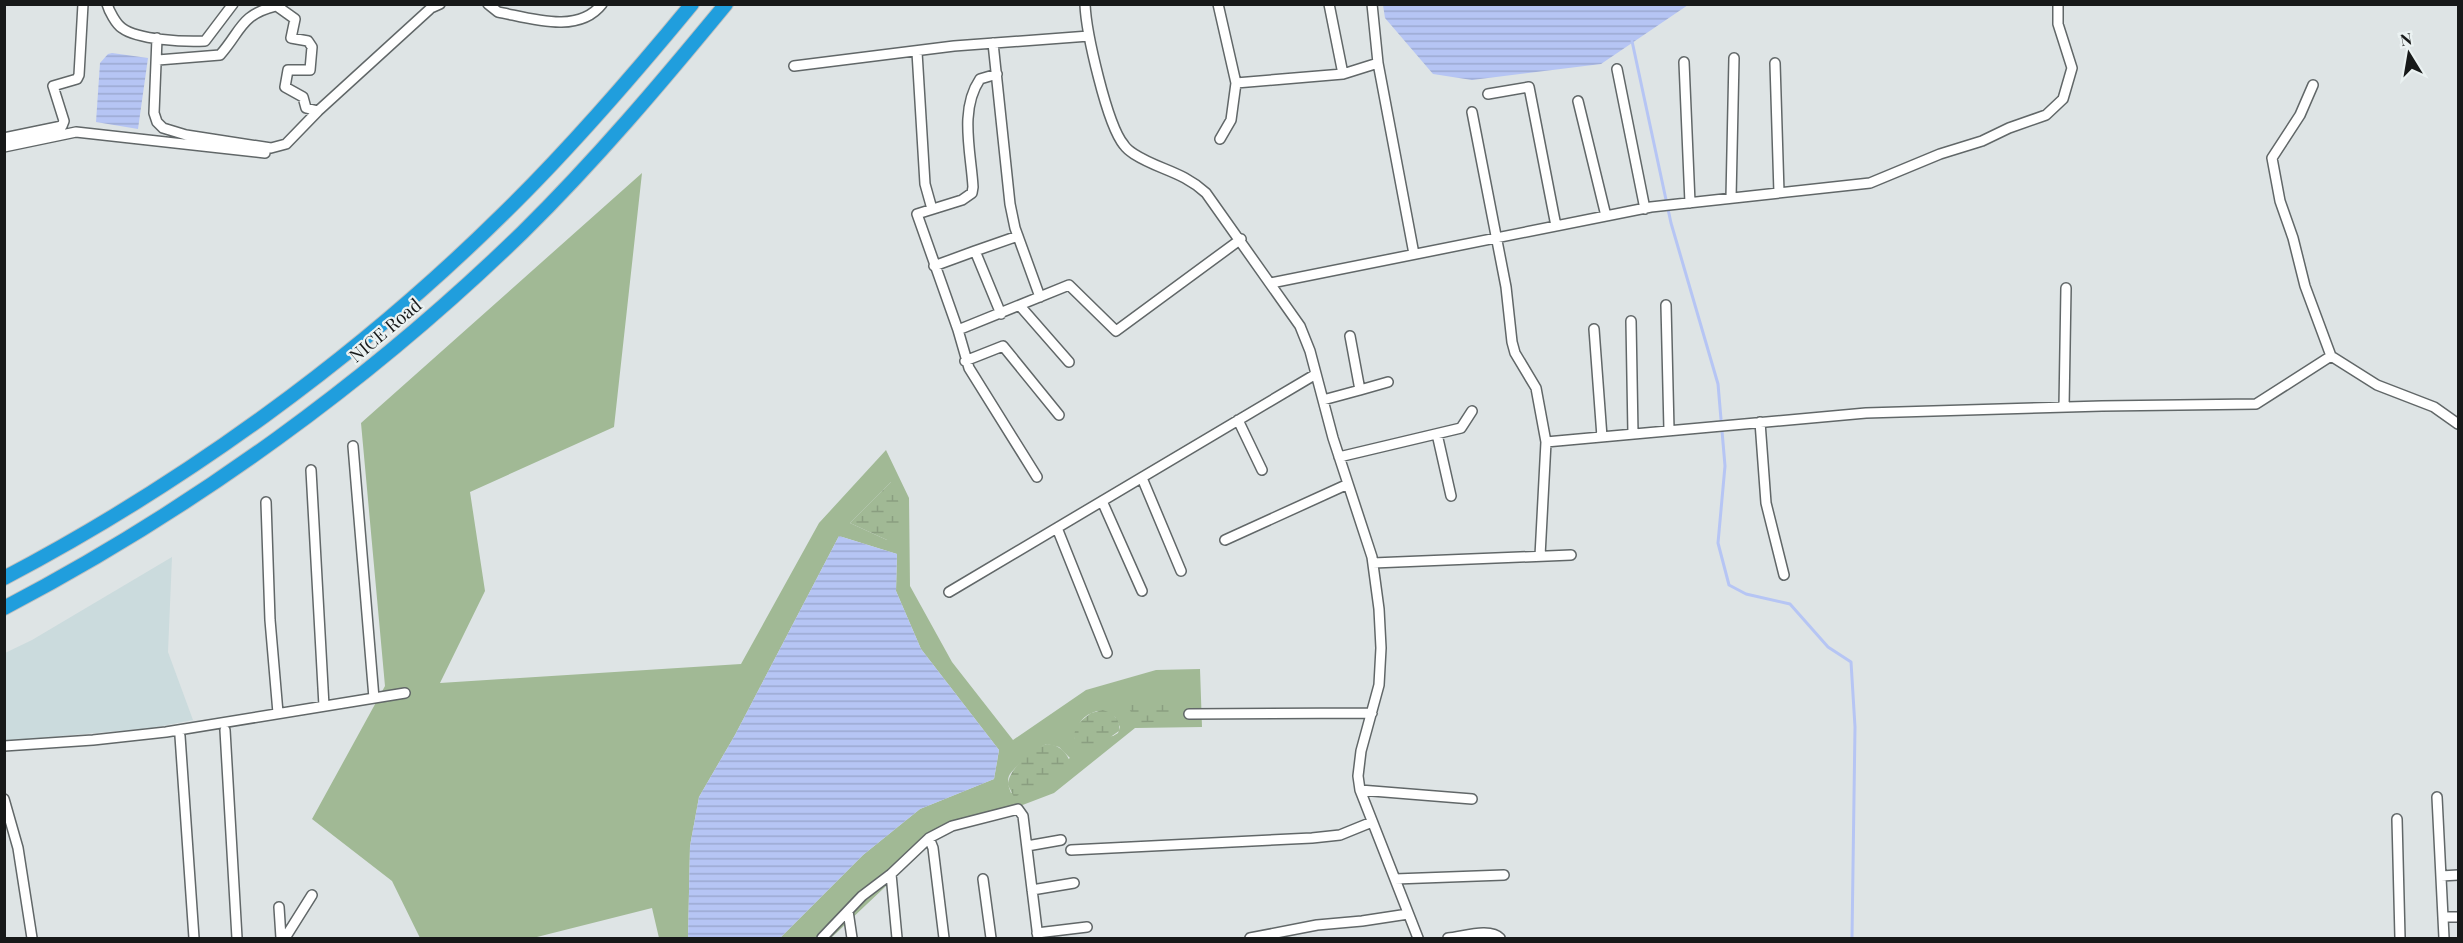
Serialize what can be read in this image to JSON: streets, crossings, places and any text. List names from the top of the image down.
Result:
{
  "streets": {
    "highway": ["NICE Road"]
  },
  "north": "top"
}
